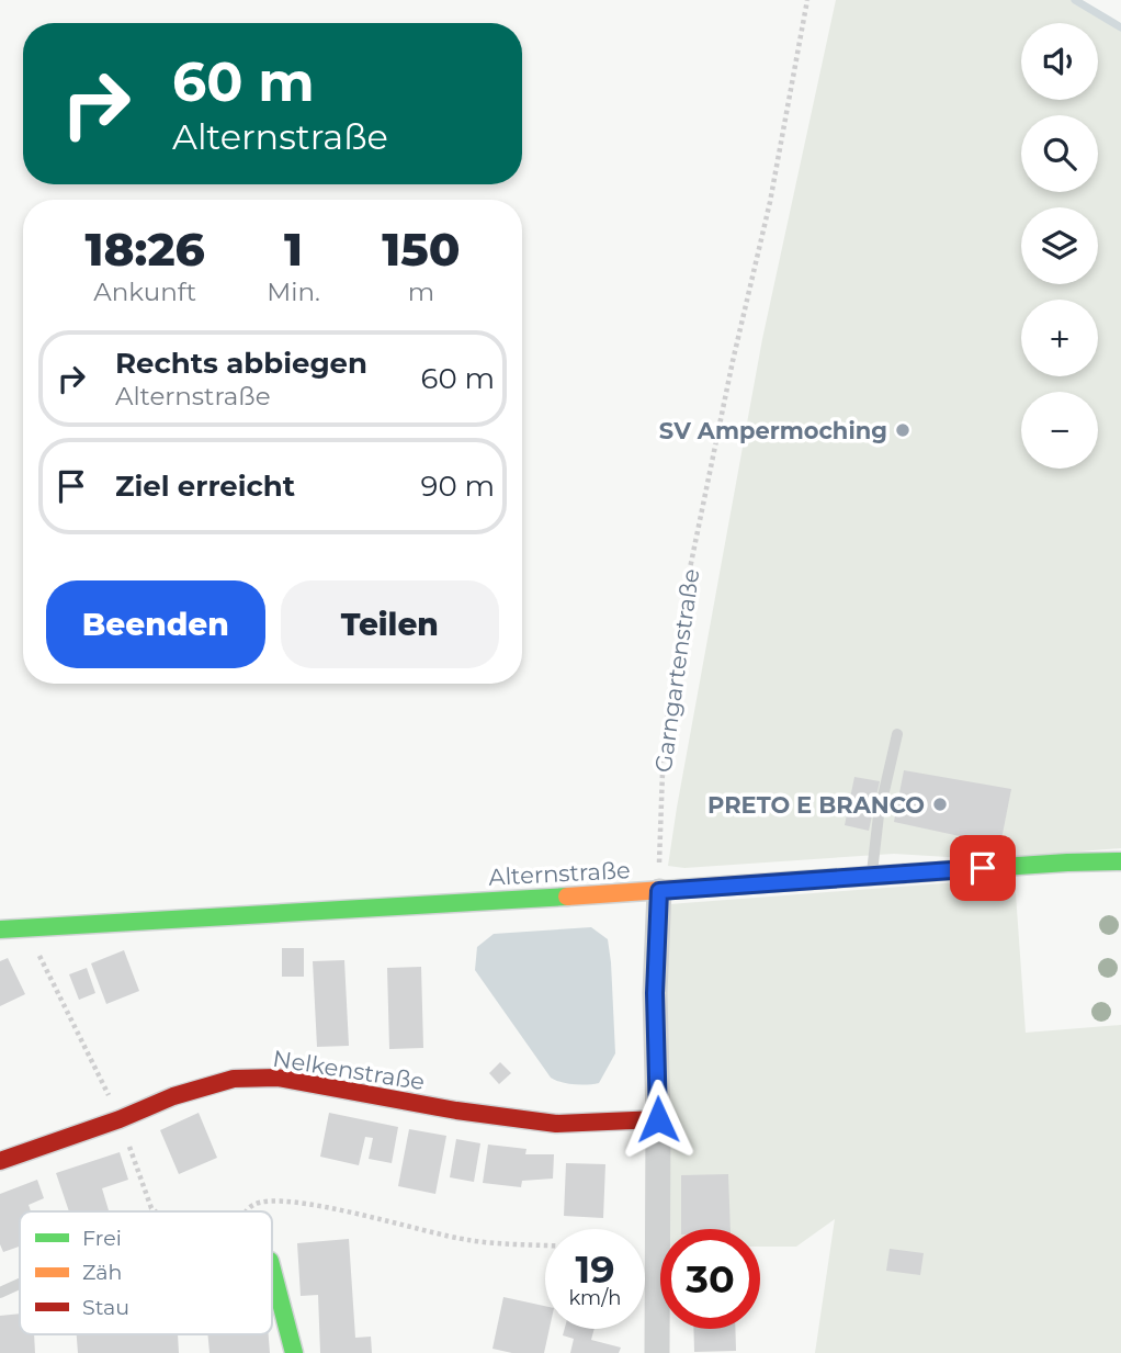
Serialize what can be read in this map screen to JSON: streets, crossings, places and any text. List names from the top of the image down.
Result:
{
  "streets": {
    "street": ["Alternstraße", "Nelkenstraße"],
    "path": ["Garngartenstraße"]
  },
  "crossings": [
    ["Garngartenstraße", "Alternstraße"]
  ],
  "places": ["SV Ampermoching", "PRETO E BRANCO"],
  "legend": ["Frei", "Zäh", "Stau"],
  "page": {
    "map_buttons": ["+", "−"],
    "turn": ["60 m", "Alternstraße"],
    "eta": [
      "18:26",
      "Ankunft",
      "1",
      "Min.",
      "150",
      "m"
    ],
    "list": [
      {
        "name": "Rechts abbiegen",
        "note": "Alternstraße",
        "value": "60 m"
      },
      {
        "name": "Ziel erreicht",
        "value": "90 m"
      }
    ],
    "buttons": ["Beenden", "Teilen"],
    "speed": "19 km/h",
    "limit": "30"
  }
}
